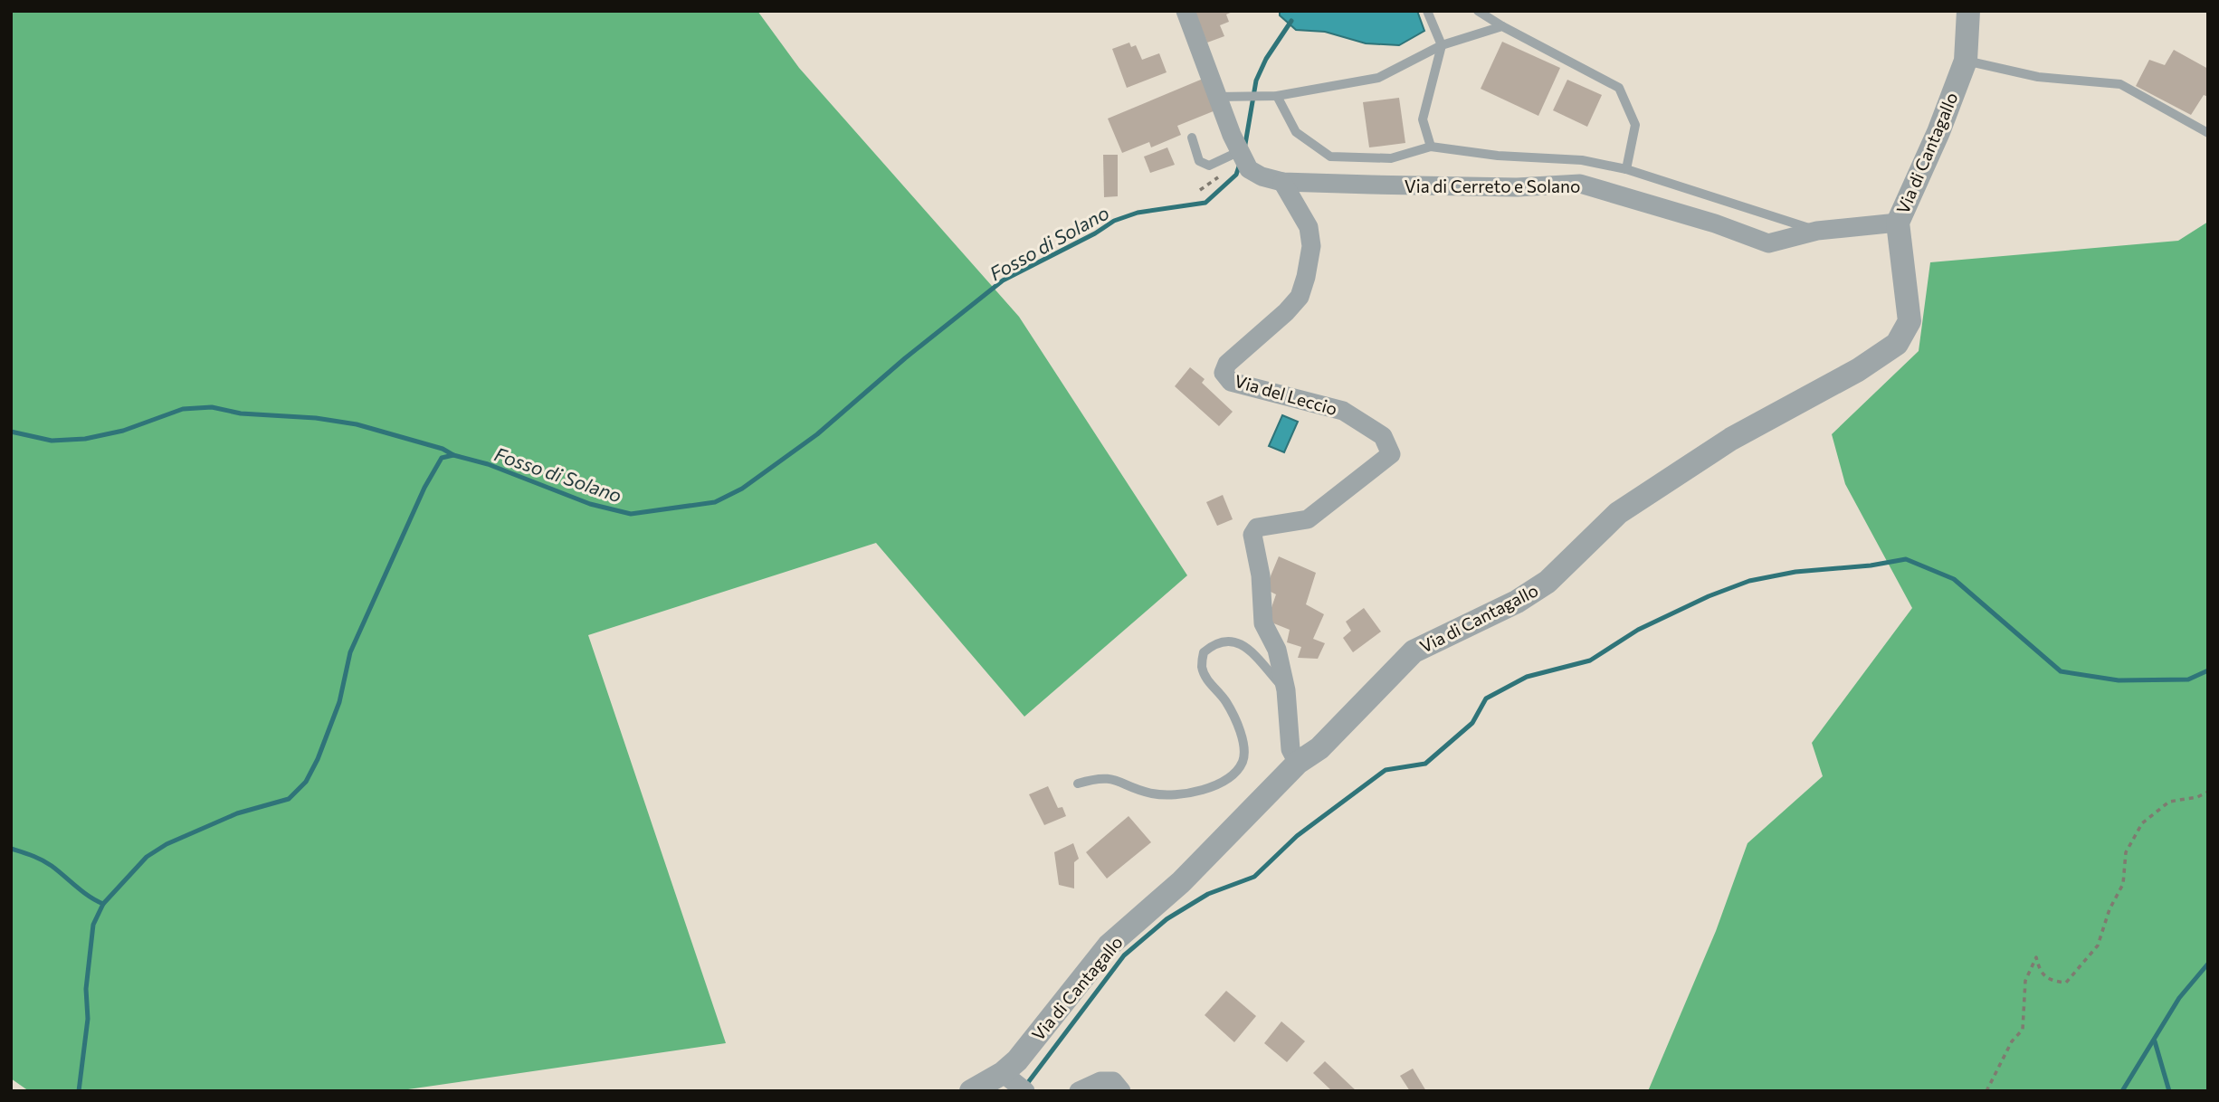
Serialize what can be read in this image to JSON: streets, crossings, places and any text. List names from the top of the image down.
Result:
{
  "streets": {
    "street": ["Via di Cantagallo", "Via di Cerreto e Solano", "Via del Leccio"]
  },
  "crossings": [
    ["Via di Cantagallo", "Via di Cerreto e Solano"],
    ["Via di Cantagallo", "Via del Leccio"],
    ["Via di Cerreto e Solano", "Via del Leccio"]
  ],
  "water": ["Fosso di Solano"]
}
